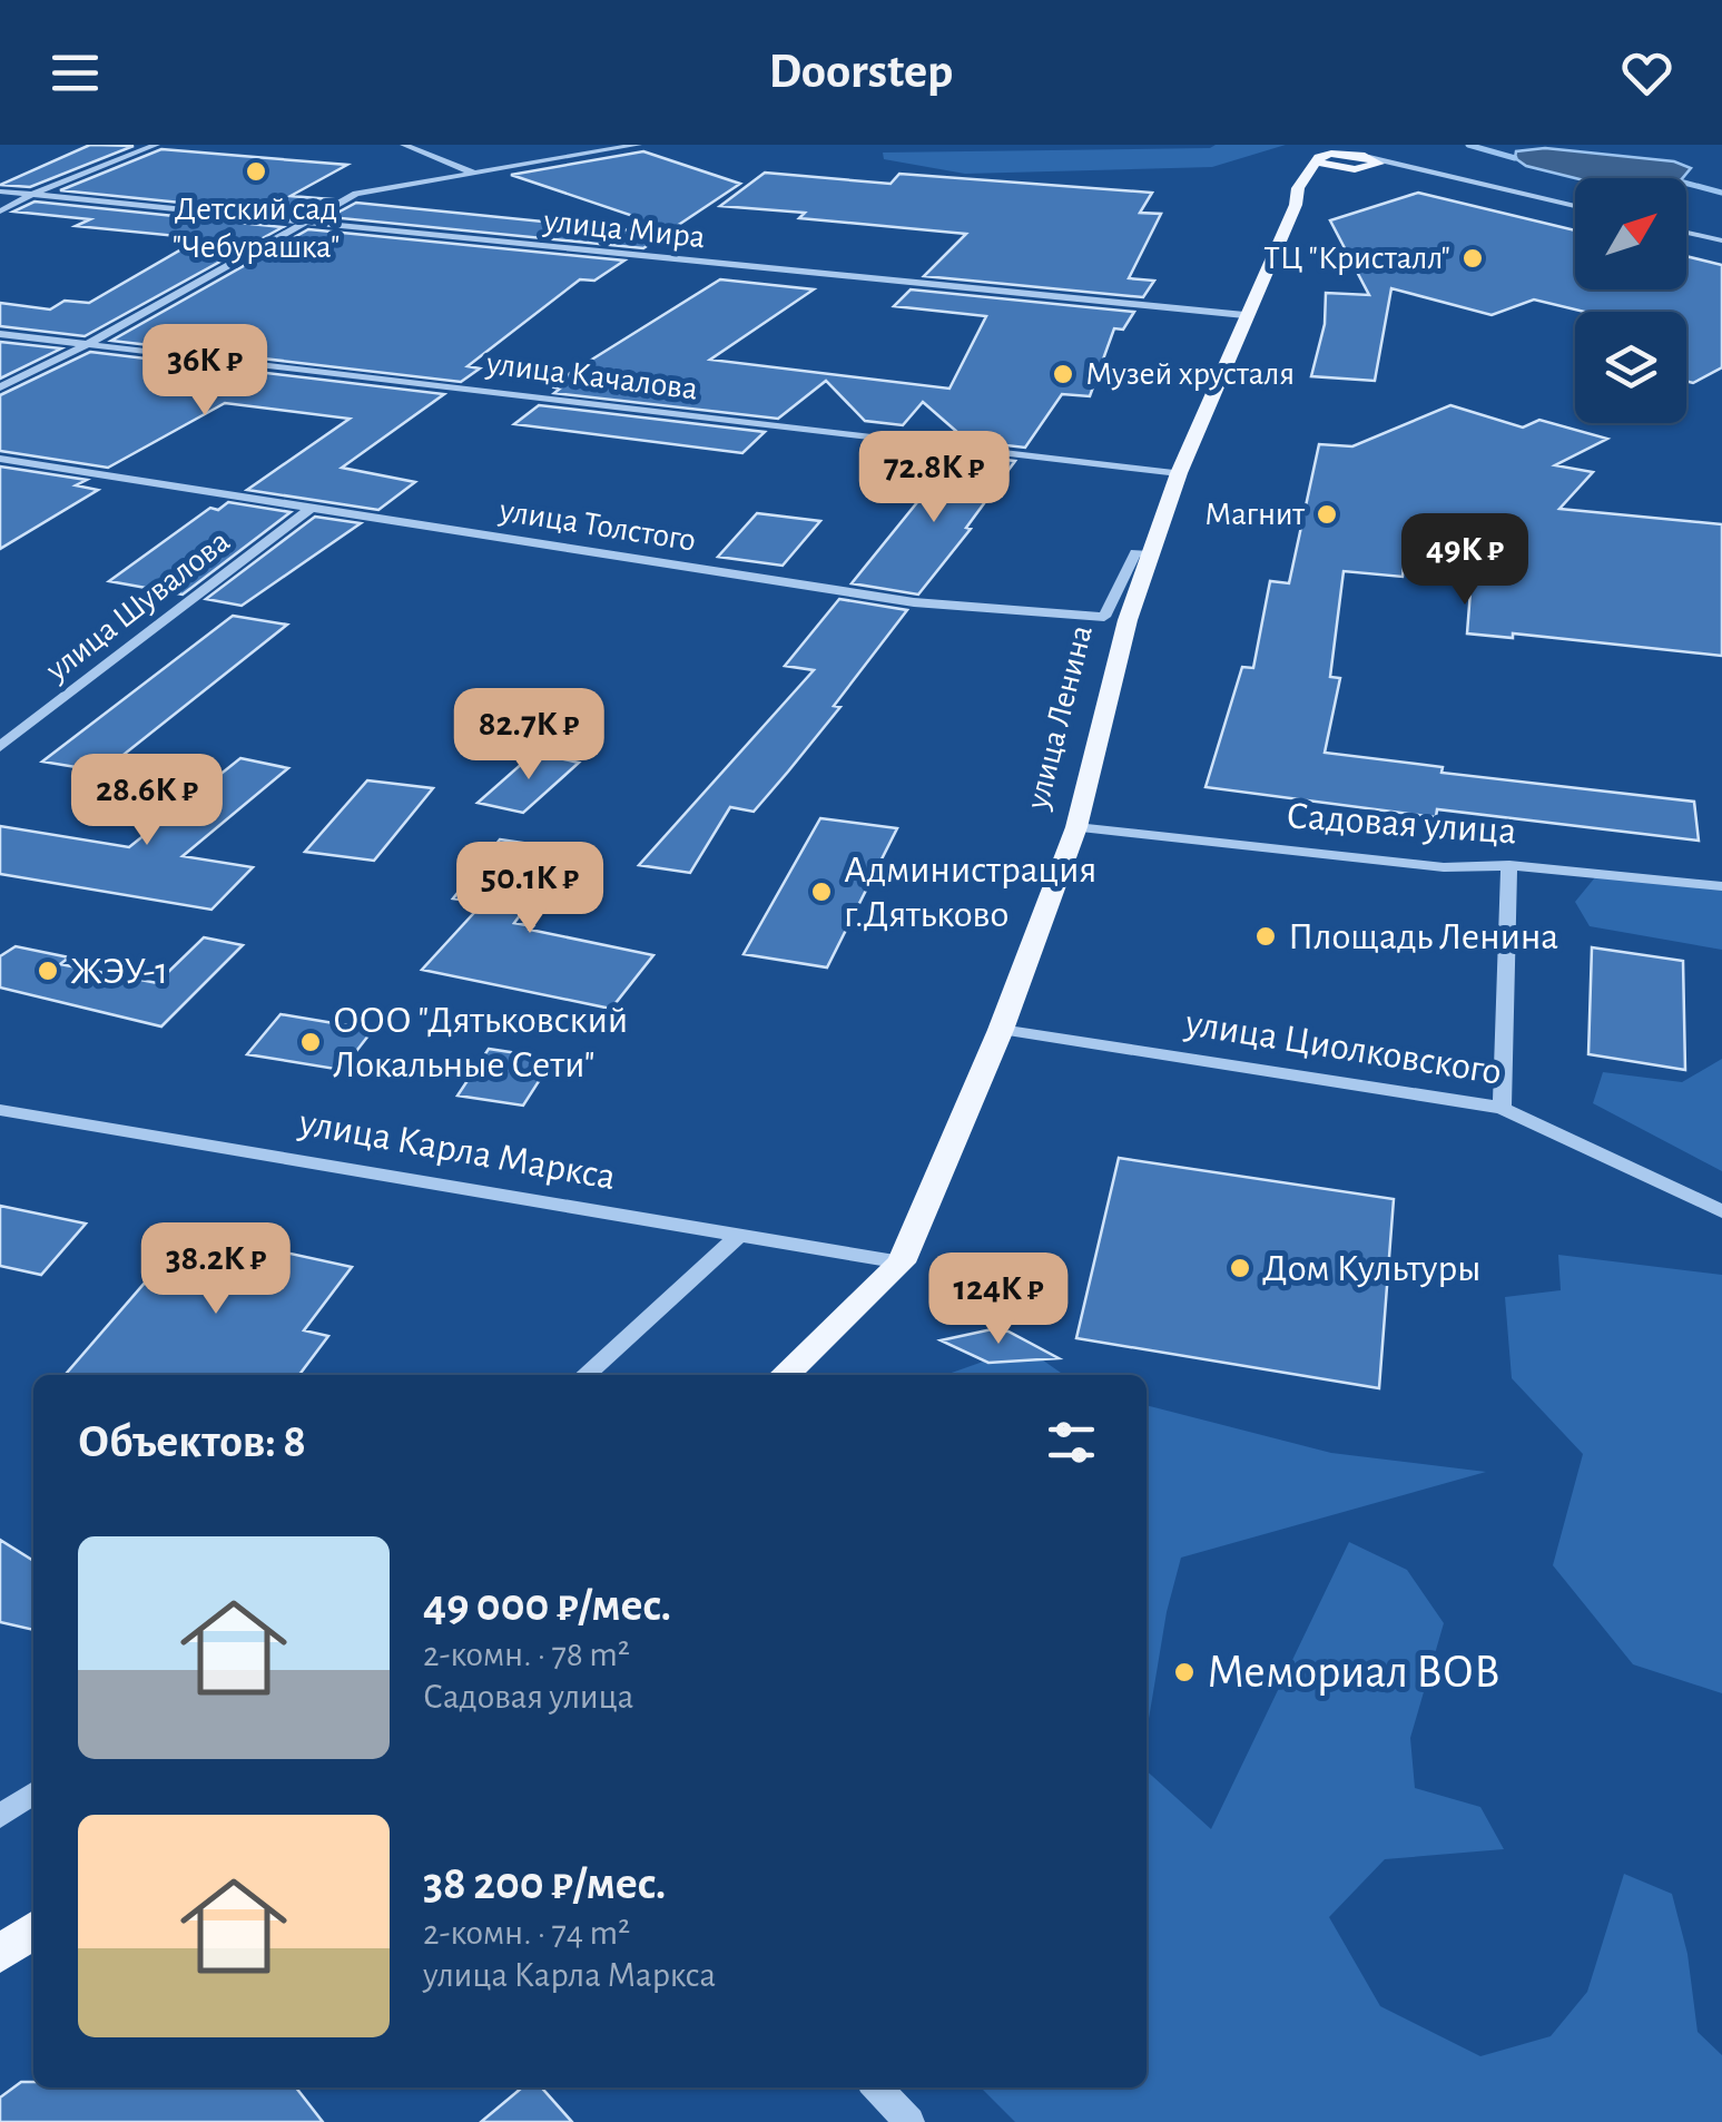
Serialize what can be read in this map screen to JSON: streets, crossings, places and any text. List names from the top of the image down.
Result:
{
  "streets": {
    "main road": ["улица Ленина"],
    "street": [
      "улица Мира",
      "улица Качалова",
      "улица Толстого",
      "улица Шувалова",
      "Садовая улица",
      "улица Циолковского",
      "улица Карла Маркса"
    ]
  },
  "crossings": [
    ["улица Мира", "улица Ленина"],
    ["улица Качалова", "улица Ленина"],
    ["улица Толстого", "улица Шувалова"],
    ["улица Толстого", "улица Ленина"],
    ["улица Ленина", "Садовая улица"],
    ["улица Ленина", "улица Циолковского"],
    ["улица Ленина", "улица Карла Маркса"]
  ],
  "places": [
    "Детский сад \"Чебурашка\"",
    "ТЦ \"Кристалл\"",
    "Музей хрусталя",
    "Магнит",
    "Администрация г.Дятьково",
    "Площадь Ленина",
    "ЖЭУ-1",
    "ООО \"Дятьковский Локальные Сети\"",
    "Дом Культуры",
    "Мемориал ВОВ"
  ],
  "north": "top right",
  "page": {
    "header": "Doorstep",
    "price": [
      "36K ₽",
      "72.8K ₽",
      "49K ₽",
      "82.7K ₽",
      "28.6K ₽",
      "50.1K ₽",
      "38.2K ₽",
      "124K ₽"
    ],
    "heading": "Объектов: 8",
    "list": [
      {
        "name": "49 000 ₽/мес.",
        "note": "2-комн. · 78 m² · Садовая улица"
      },
      {
        "name": "38 200 ₽/мес.",
        "note": "2-комн. · 74 m² · улица Карла Маркса"
      }
    ]
  }
}
